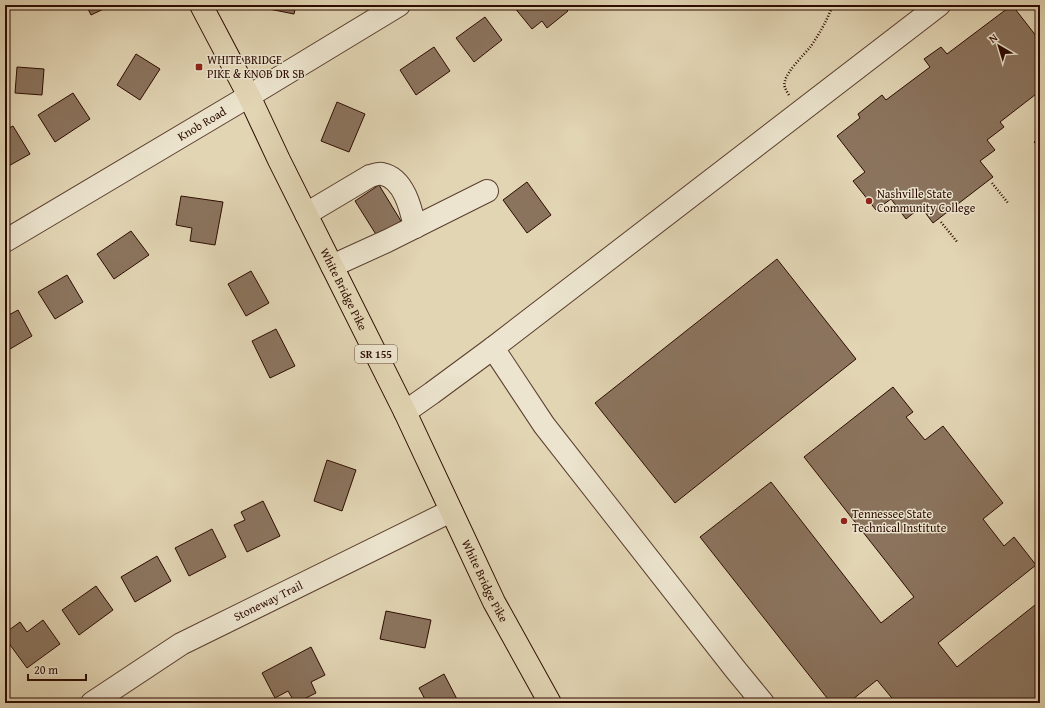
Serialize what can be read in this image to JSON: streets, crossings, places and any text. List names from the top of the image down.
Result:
{
  "streets": {
    "main road": ["White Bridge Pike", "SR 155"],
    "street": ["Knob Road", "Stoneway Trail"]
  },
  "crossings": [
    ["Knob Road", "White Bridge Pike"],
    ["White Bridge Pike", "Stoneway Trail"]
  ],
  "places": {
    "transit": ["WHITE BRIDGE PIKE & KNOB DR SB"],
    "other": ["Nashville State Community College", "Tennessee State Technical Institute"]
  },
  "scale_bar": "20 m",
  "north": "top left"
}
